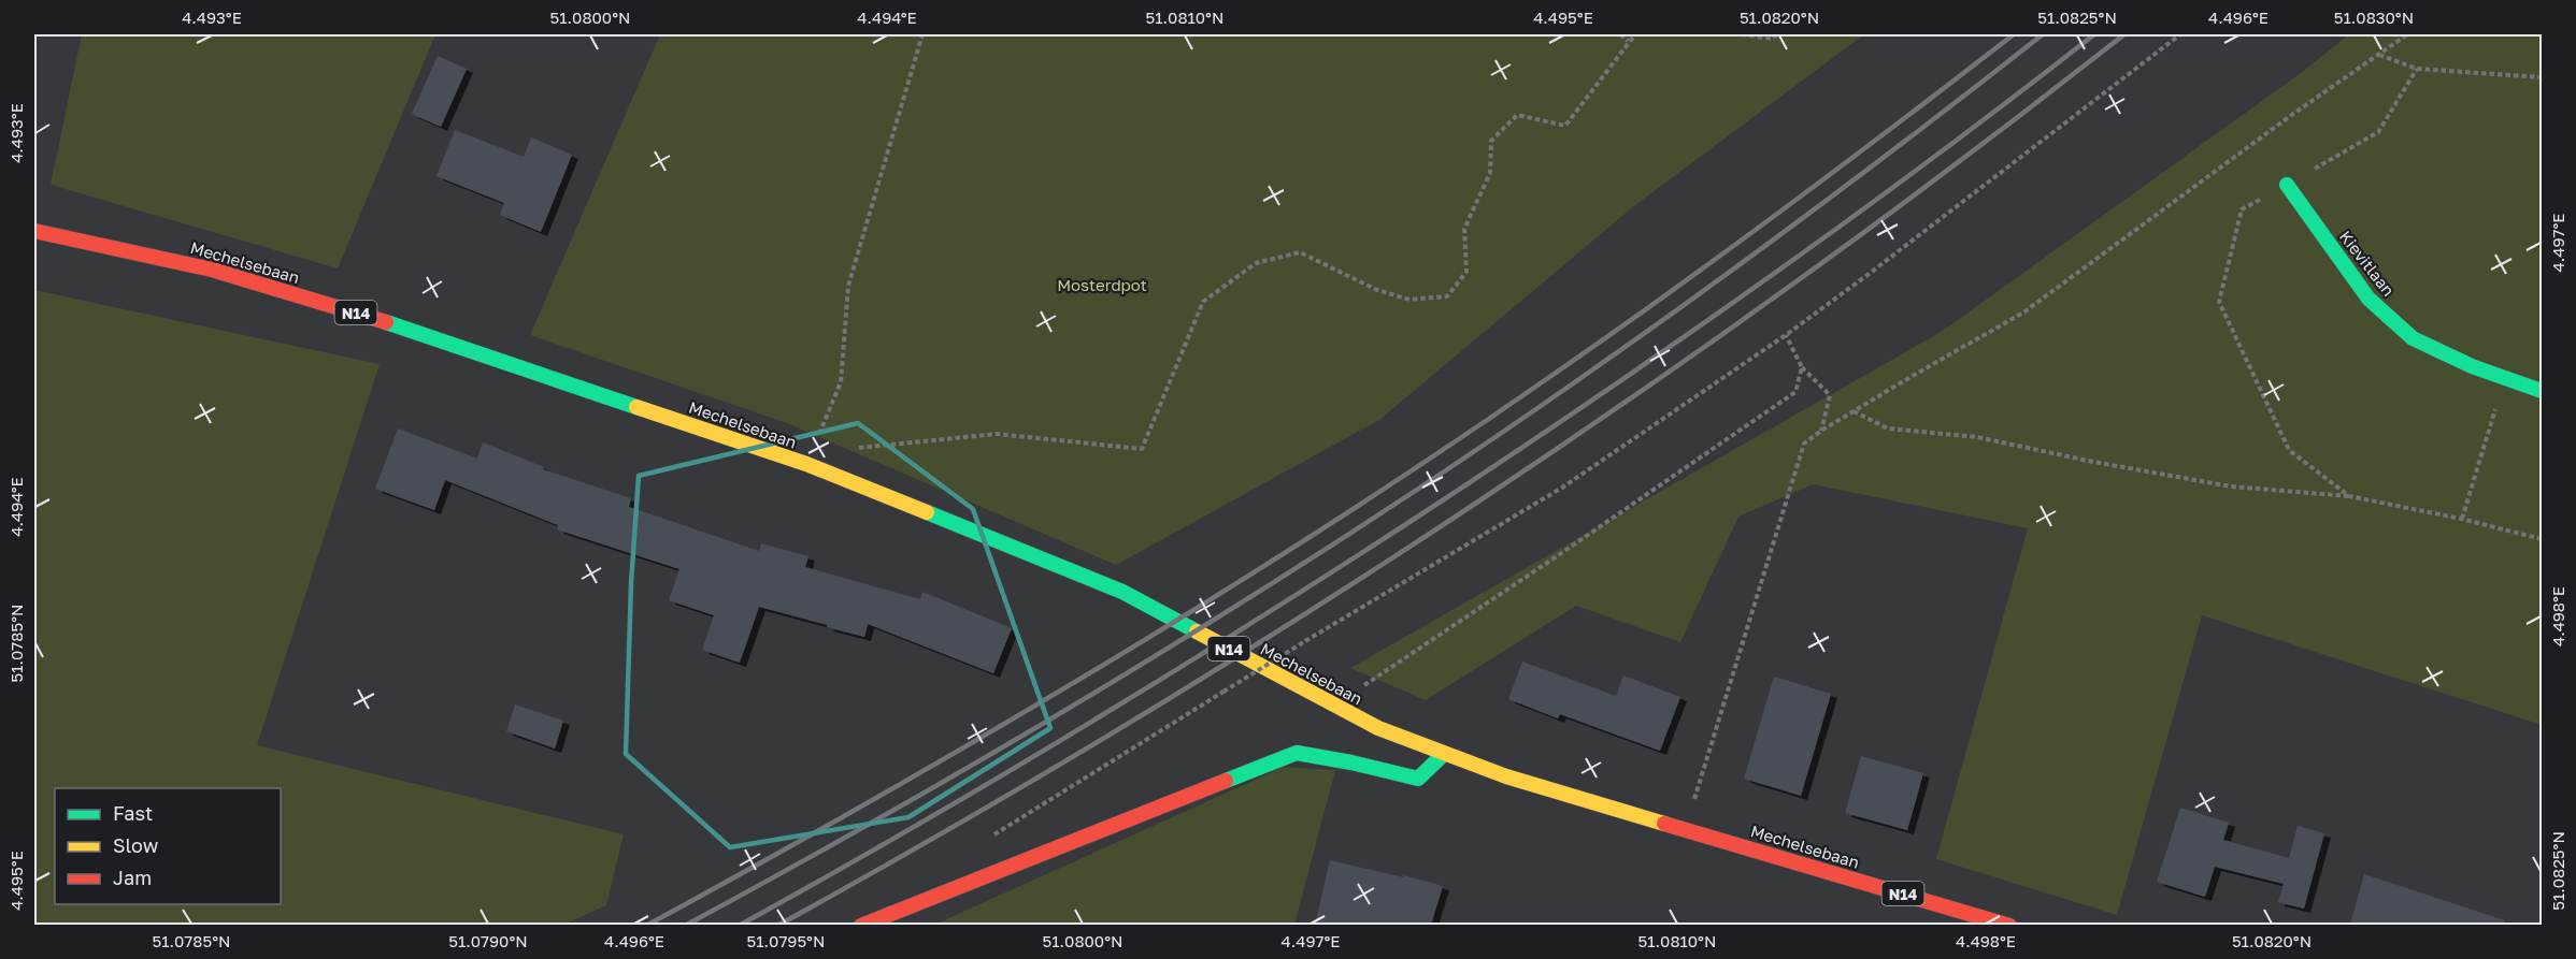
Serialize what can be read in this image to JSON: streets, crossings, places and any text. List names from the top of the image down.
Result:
{
  "streets": {
    "main road": ["Mechelsebaan", "Kievitlaan", "N14"]
  },
  "parks": ["Mosterdpot"],
  "legend": ["Fast", "Slow", "Jam"],
  "coordinates": [
    "4.493°E",
    "51.0800°N",
    "4.494°E",
    "51.0810°N",
    "4.495°E",
    "51.0820°N",
    "51.0825°N",
    "4.496°E",
    "51.0830°N",
    "4.497°E",
    "4.498°E",
    "51.0785°N",
    "51.0790°N",
    "51.0795°N"
  ]
}
